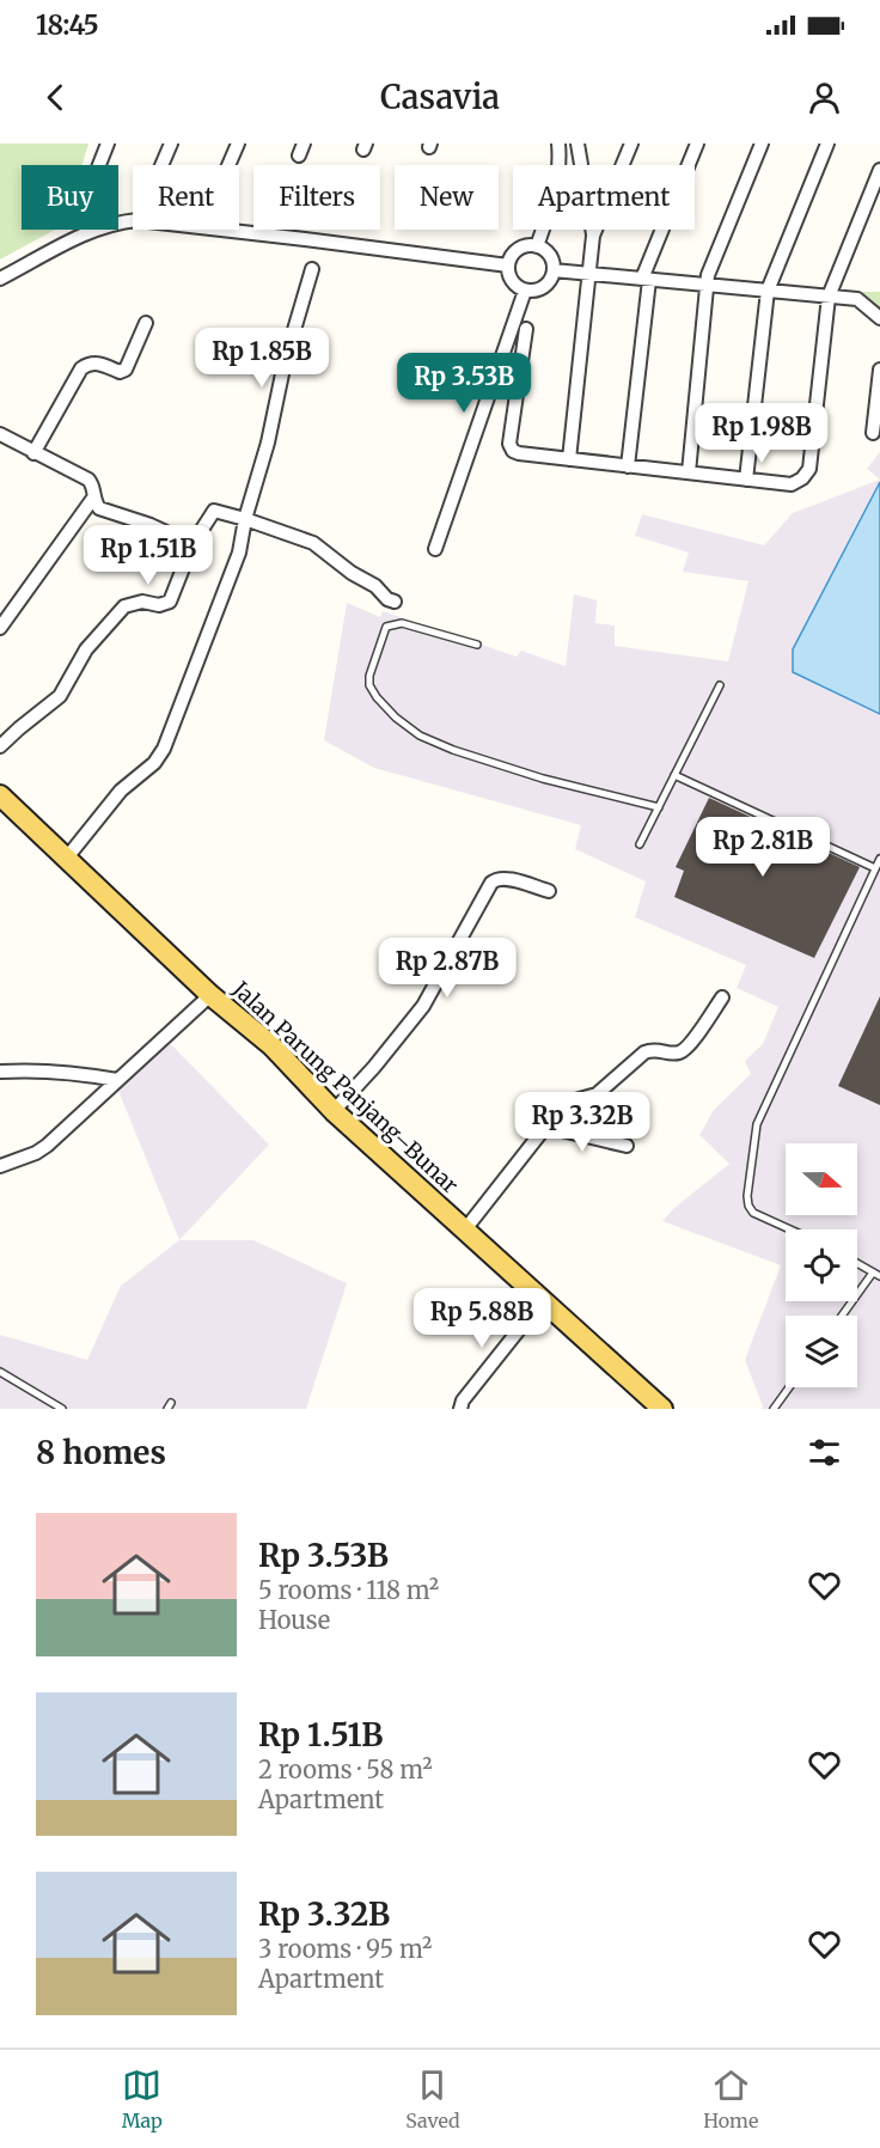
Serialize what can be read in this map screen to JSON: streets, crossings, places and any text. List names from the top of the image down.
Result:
{
  "streets": {
    "main road": ["Jalan Parung Panjang–Bunar"]
  },
  "north": "right",
  "page": {
    "status": "18:45",
    "header": "Casavia",
    "chip": [
      "Buy",
      "Rent",
      "Filters",
      "New",
      "Apartment"
    ],
    "price": [
      "Rp 1.85B",
      "Rp 3.53B",
      "Rp 1.98B",
      "Rp 1.51B",
      "Rp 2.81B",
      "Rp 2.87B",
      "Rp 3.32B",
      "Rp 5.88B"
    ],
    "heading": "8 homes",
    "list": [
      {
        "name": "Rp 3.53B",
        "note": "5 rooms · 118 m² · House"
      },
      {
        "name": "Rp 1.51B",
        "note": "2 rooms · 58 m² · Apartment"
      },
      {
        "name": "Rp 3.32B",
        "note": "3 rooms · 95 m² · Apartment"
      }
    ],
    "tabs": ["Map", "Saved", "Home"]
  }
}
